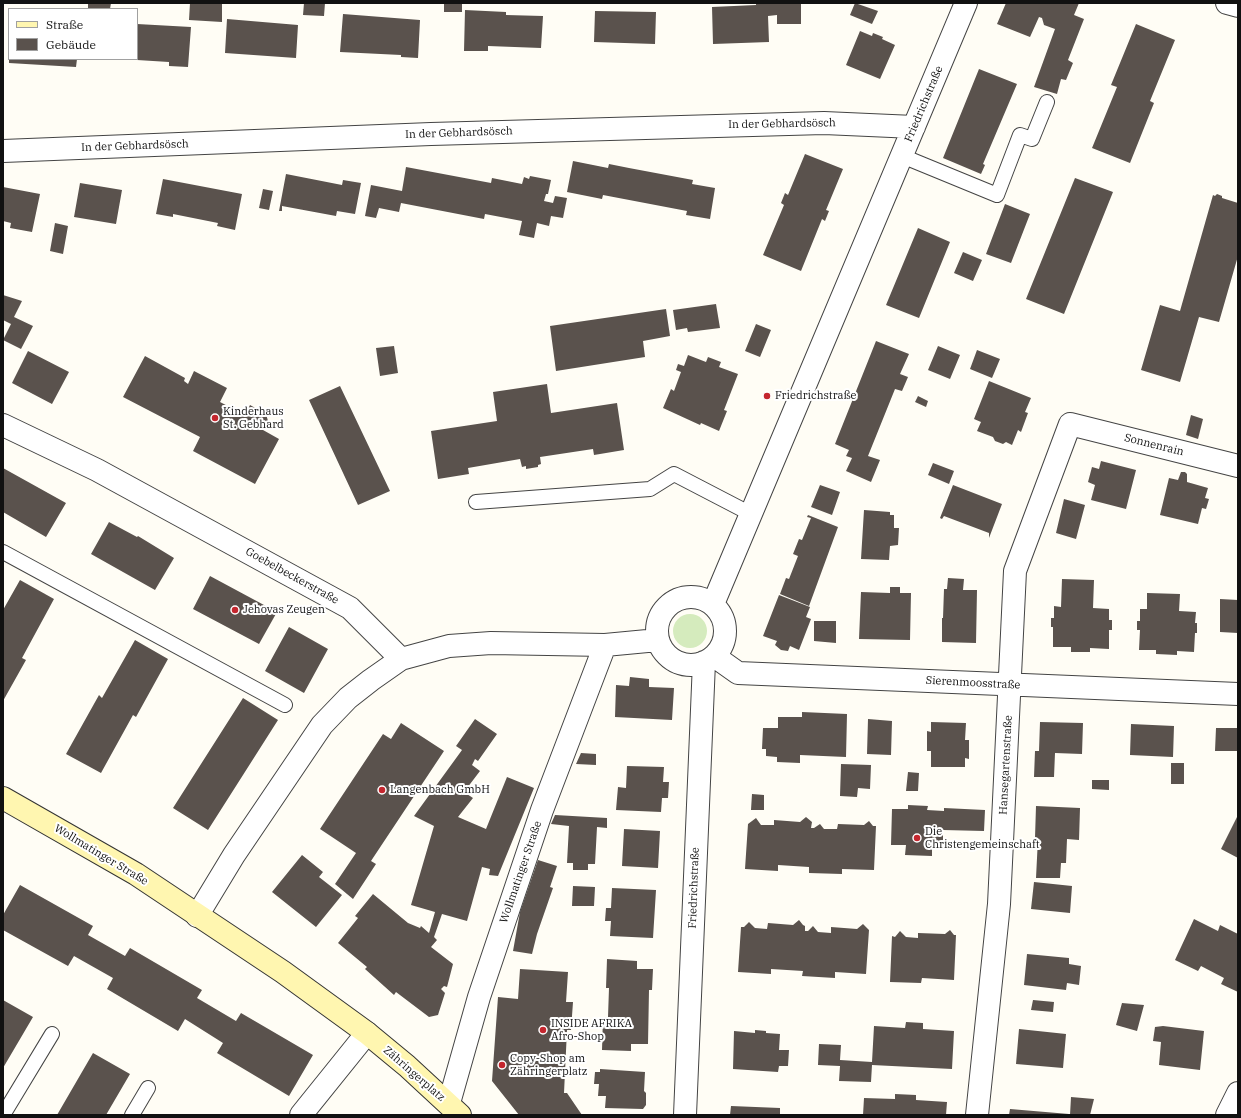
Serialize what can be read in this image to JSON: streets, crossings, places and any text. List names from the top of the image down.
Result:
{
  "streets": {
    "main road": ["Wollmatinger Straße", "Zähringerplatz"],
    "street": [
      "Friedrichstraße",
      "In der Gebhardsösch",
      "Sonnenrain",
      "Goebelbeckerstraße",
      "Sierenmoosstraße",
      "Hansegartenstraße"
    ]
  },
  "crossings": [
    ["Friedrichstraße", "In der Gebhardsösch"],
    ["Friedrichstraße", "Sierenmoosstraße"],
    ["Sonnenrain", "Hansegartenstraße"],
    ["Sierenmoosstraße", "Hansegartenstraße"],
    ["Wollmatinger Straße", "Zähringerplatz"]
  ],
  "places": [
    "Friedrichstraße",
    "Kinderhaus St. Gebhard",
    "Jehovas Zeugen",
    "Langenbach GmbH",
    "Die Christengemeinschaft",
    "INSIDE AFRIKA Afro-Shop",
    "Copy-Shop am Zähringerplatz"
  ],
  "legend": ["Straße", "Gebäude"]
}
